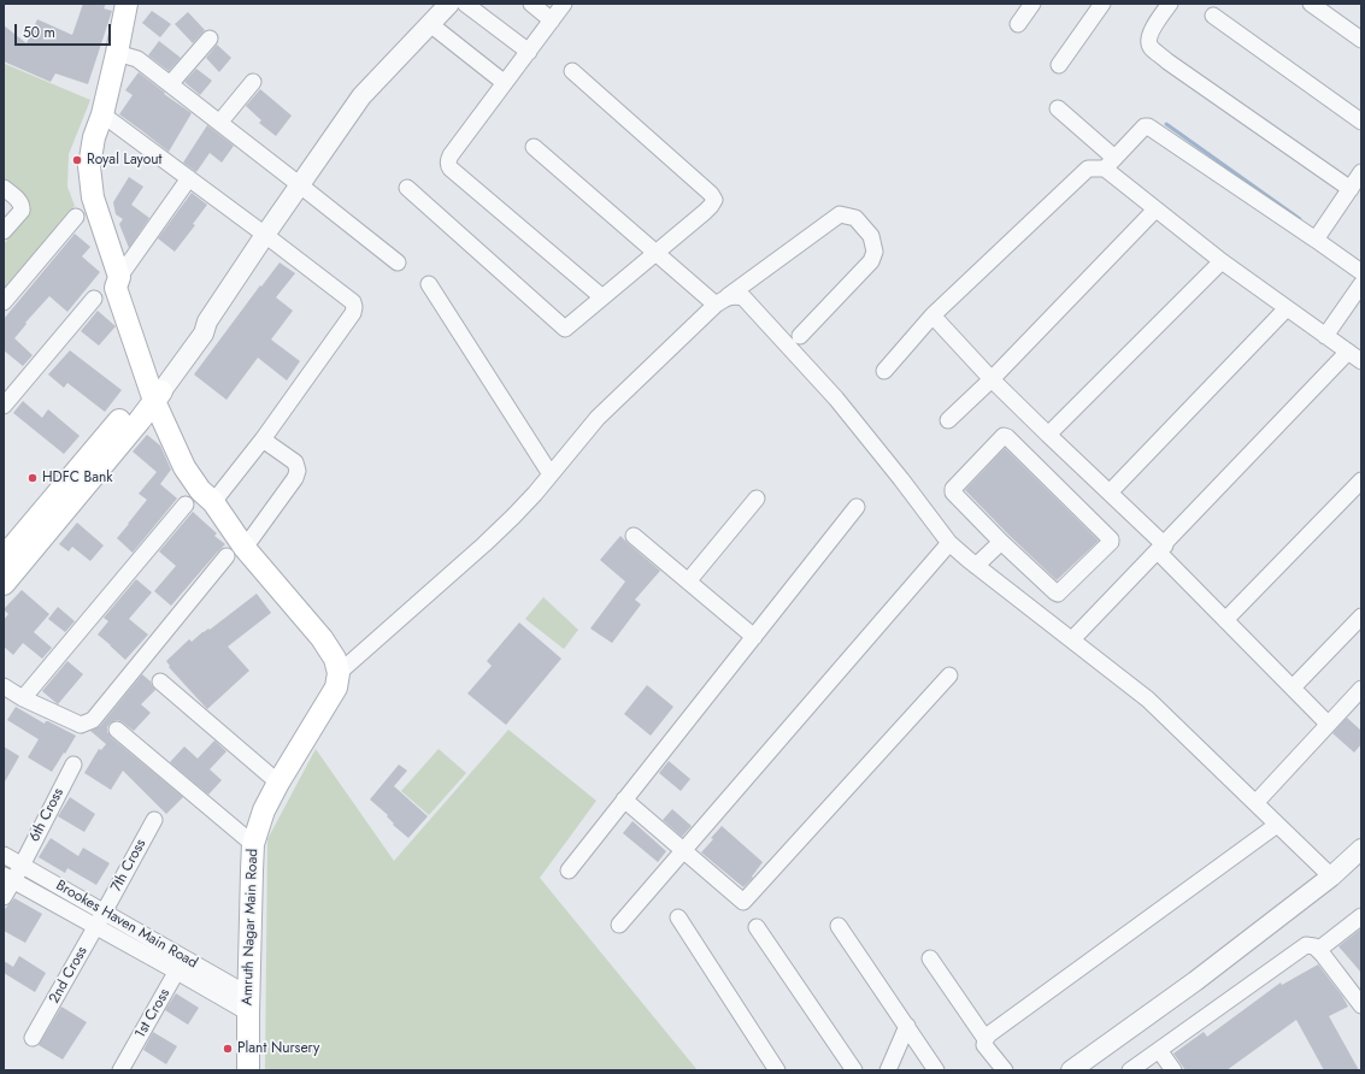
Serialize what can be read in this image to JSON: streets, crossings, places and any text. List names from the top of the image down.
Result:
{
  "streets": {
    "main road": ["Amruth Nagar Main Road"],
    "street": [
      "6th Cross",
      "7th Cross",
      "Brookes Haven Main Road",
      "2nd Cross",
      "1st Cross"
    ]
  },
  "crossings": [
    ["6th Cross", "Brookes Haven Main Road"],
    ["7th Cross", "Brookes Haven Main Road"],
    ["7th Cross", "2nd Cross"],
    ["Brookes Haven Main Road", "Amruth Nagar Main Road"],
    ["Brookes Haven Main Road", "2nd Cross"],
    ["Brookes Haven Main Road", "1st Cross"]
  ],
  "places": ["Royal Layout", "HDFC Bank", "Plant Nursery"],
  "scale_bar": "50 m"
}
